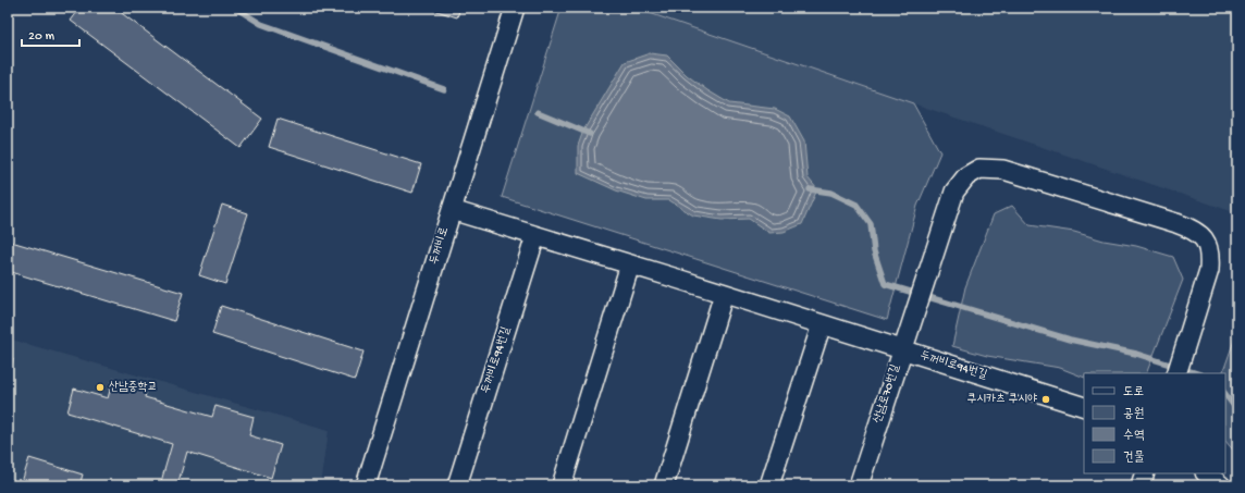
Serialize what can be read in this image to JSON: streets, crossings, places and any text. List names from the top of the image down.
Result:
{
  "streets": {
    "street": ["두꺼비로", "두꺼비로94번길", "산남로70번길"]
  },
  "crossings": [
    ["두꺼비로", "두꺼비로94번길"],
    ["두꺼비로94번길", "산남로70번길"]
  ],
  "places": ["산남중학교", "쿠시카츠 쿠시야"],
  "legend": [
    "도로",
    "공원",
    "수역",
    "건물"
  ],
  "scale_bar": "20 m"
}
